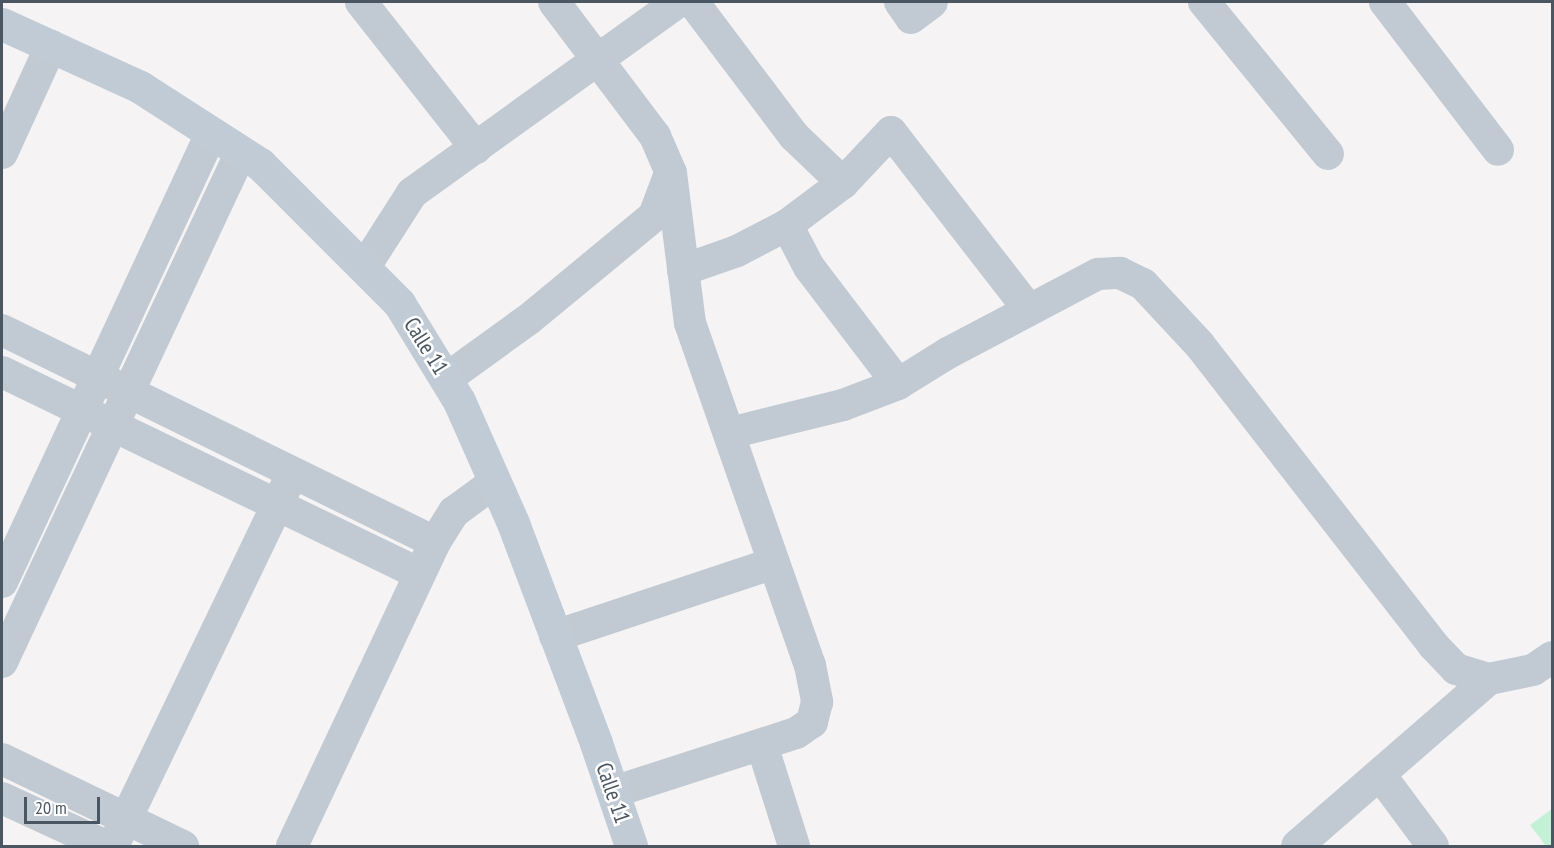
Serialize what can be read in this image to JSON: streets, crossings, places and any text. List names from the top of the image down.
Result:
{
  "streets": {
    "street": ["Calle 11"]
  },
  "scale_bar": "20 m"
}
